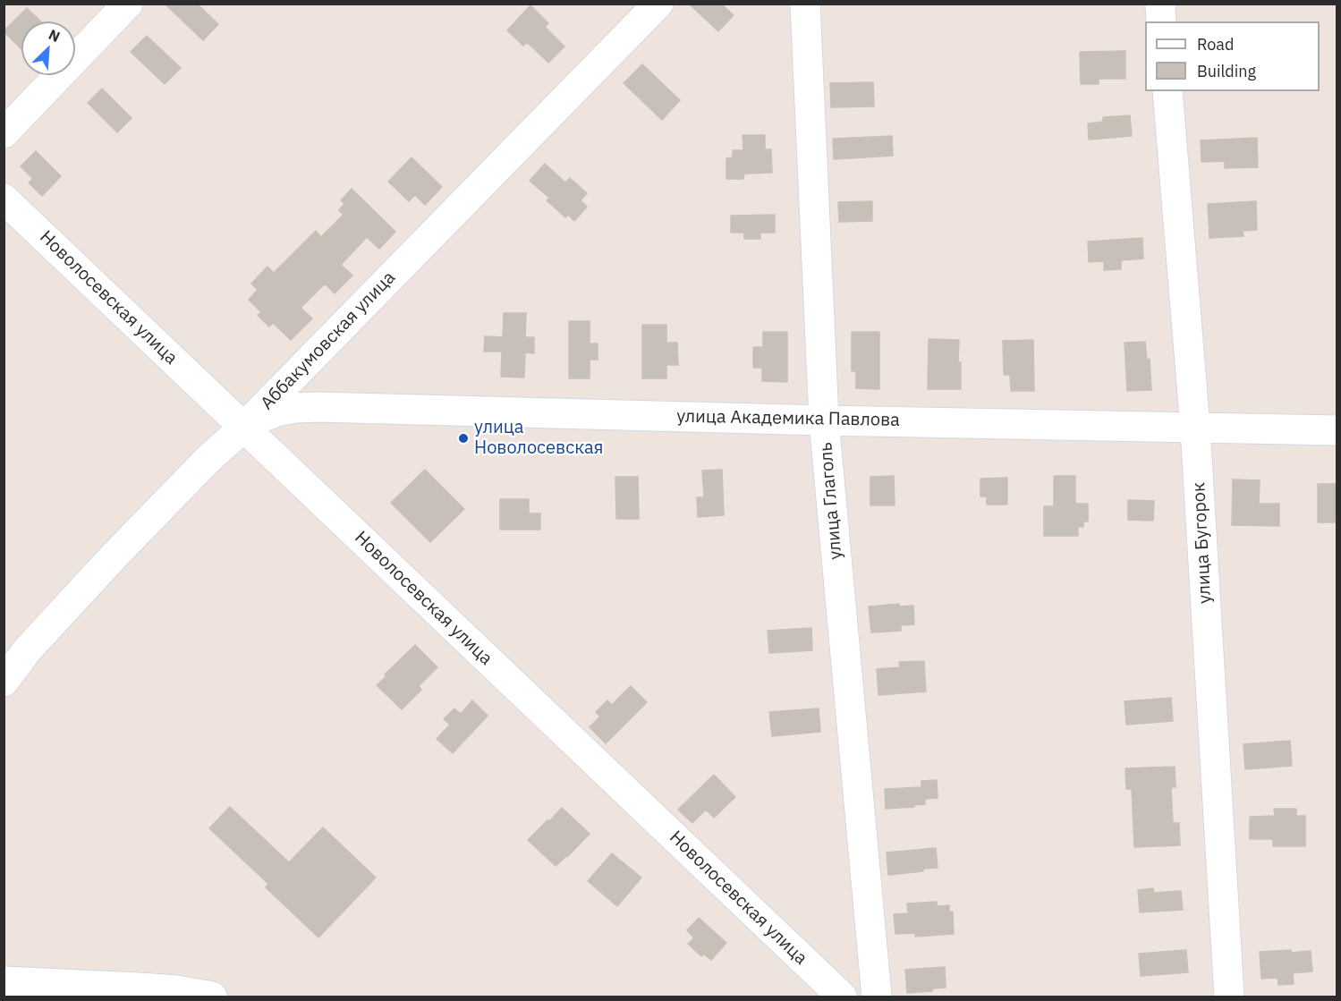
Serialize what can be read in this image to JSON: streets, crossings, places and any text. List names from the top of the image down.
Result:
{
  "streets": {
    "street": [
      "Новолосевская улица",
      "Аббакумовская улица",
      "улица Академика Павлова",
      "улица Глаголь",
      "улица Бугорок"
    ]
  },
  "crossings": [
    ["Новолосевская улица", "Аббакумовская улица"],
    ["Новолосевская улица", "улица Академика Павлова"],
    ["Аббакумовская улица", "улица Академика Павлова"],
    ["улица Академика Павлова", "улица Глаголь"],
    ["улица Академика Павлова", "улица Бугорок"]
  ],
  "places": ["улица Новолосевская"],
  "legend": ["Road", "Building"],
  "north": "top right"
}
